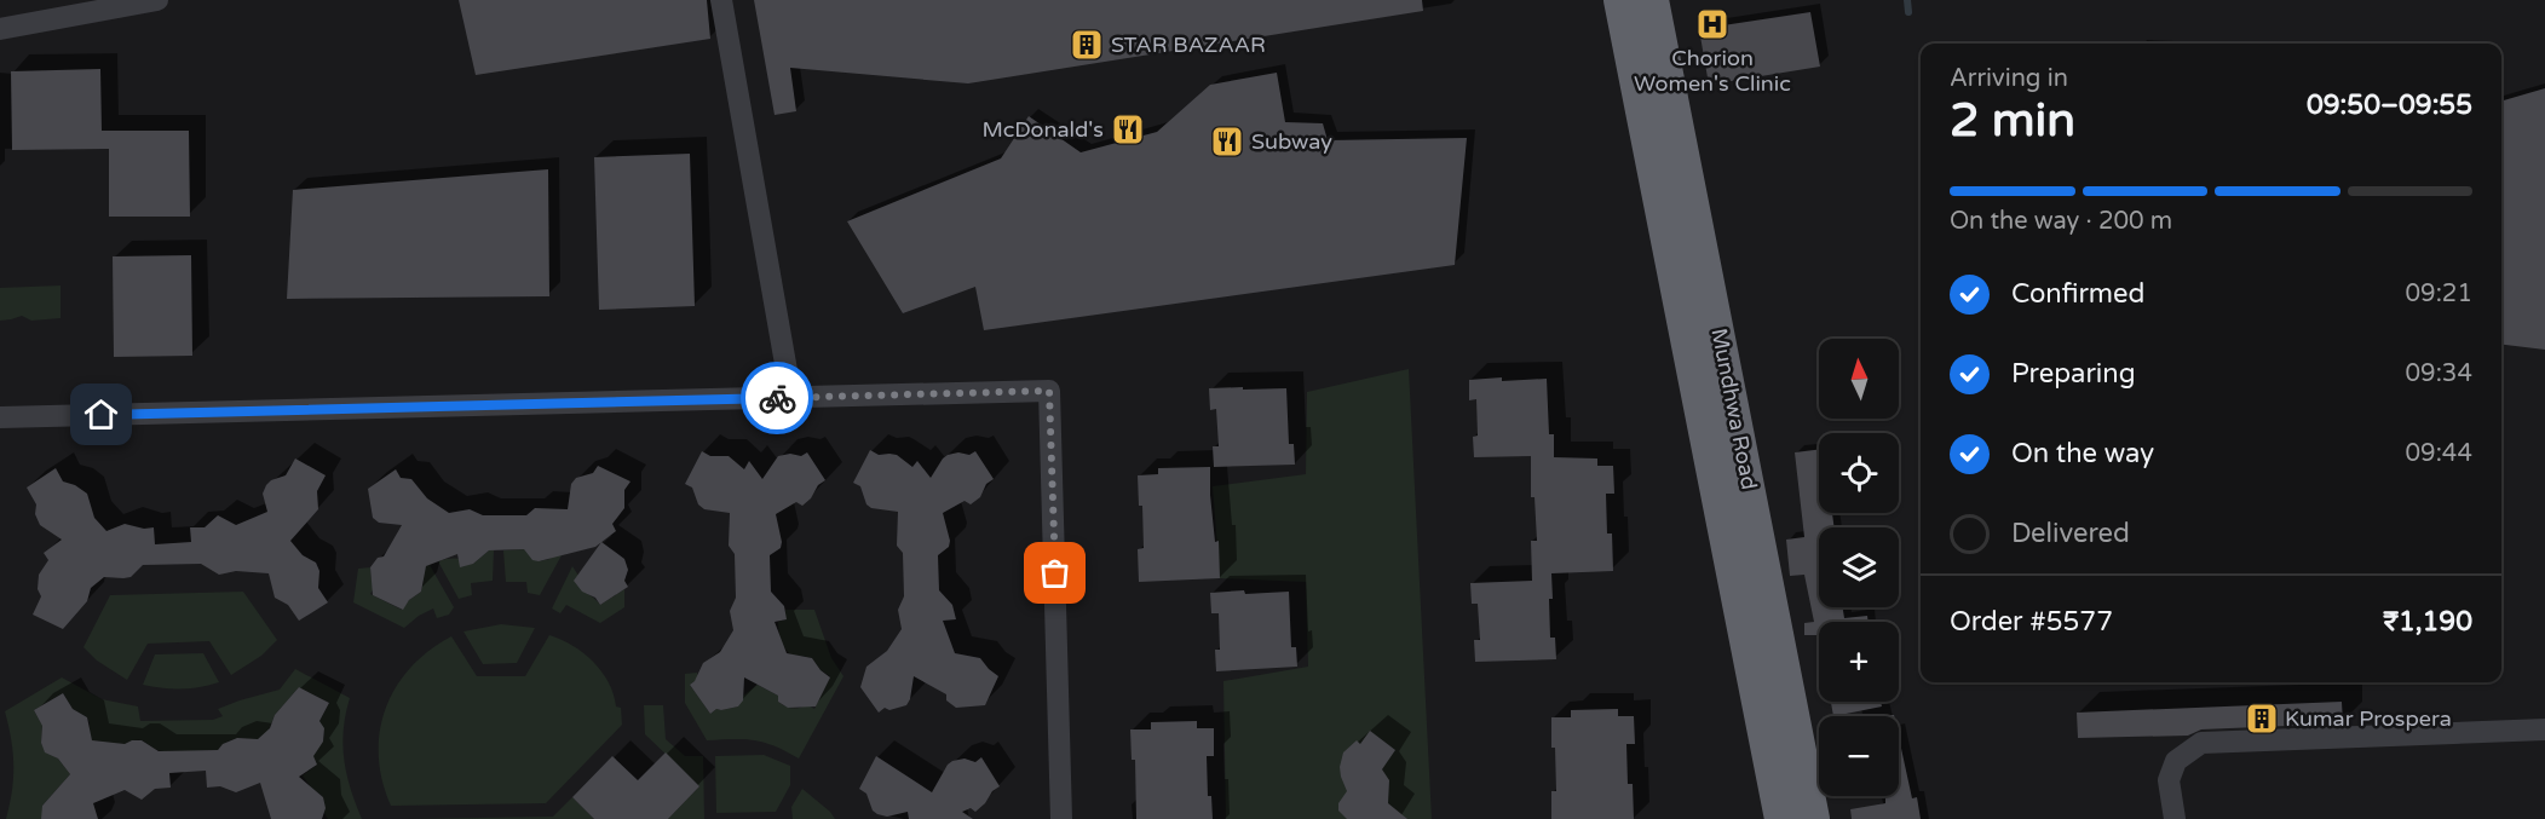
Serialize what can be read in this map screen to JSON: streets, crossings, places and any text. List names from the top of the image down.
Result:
{
  "streets": {
    "highway": ["Mundhwa Road"]
  },
  "places": {
    "hospital": ["Chorion Women's Clinic"],
    "building": ["STAR BAZAAR", "Kumar Prospera"],
    "restaurant": ["McDonald's", "Subway"]
  },
  "north": "top",
  "page": {
    "heading": ["2 min", "Arriving in", "09:50–09:55"],
    "panel": ["Order #5577", "₹1,190"],
    "bar": "On the way · 200 m",
    "list": [
      ["Confirmed", "09:21"],
      ["Preparing", "09:34"],
      ["On the way", "09:44"],
      "Delivered"
    ],
    "map_buttons": ["+", "−"]
  }
}
